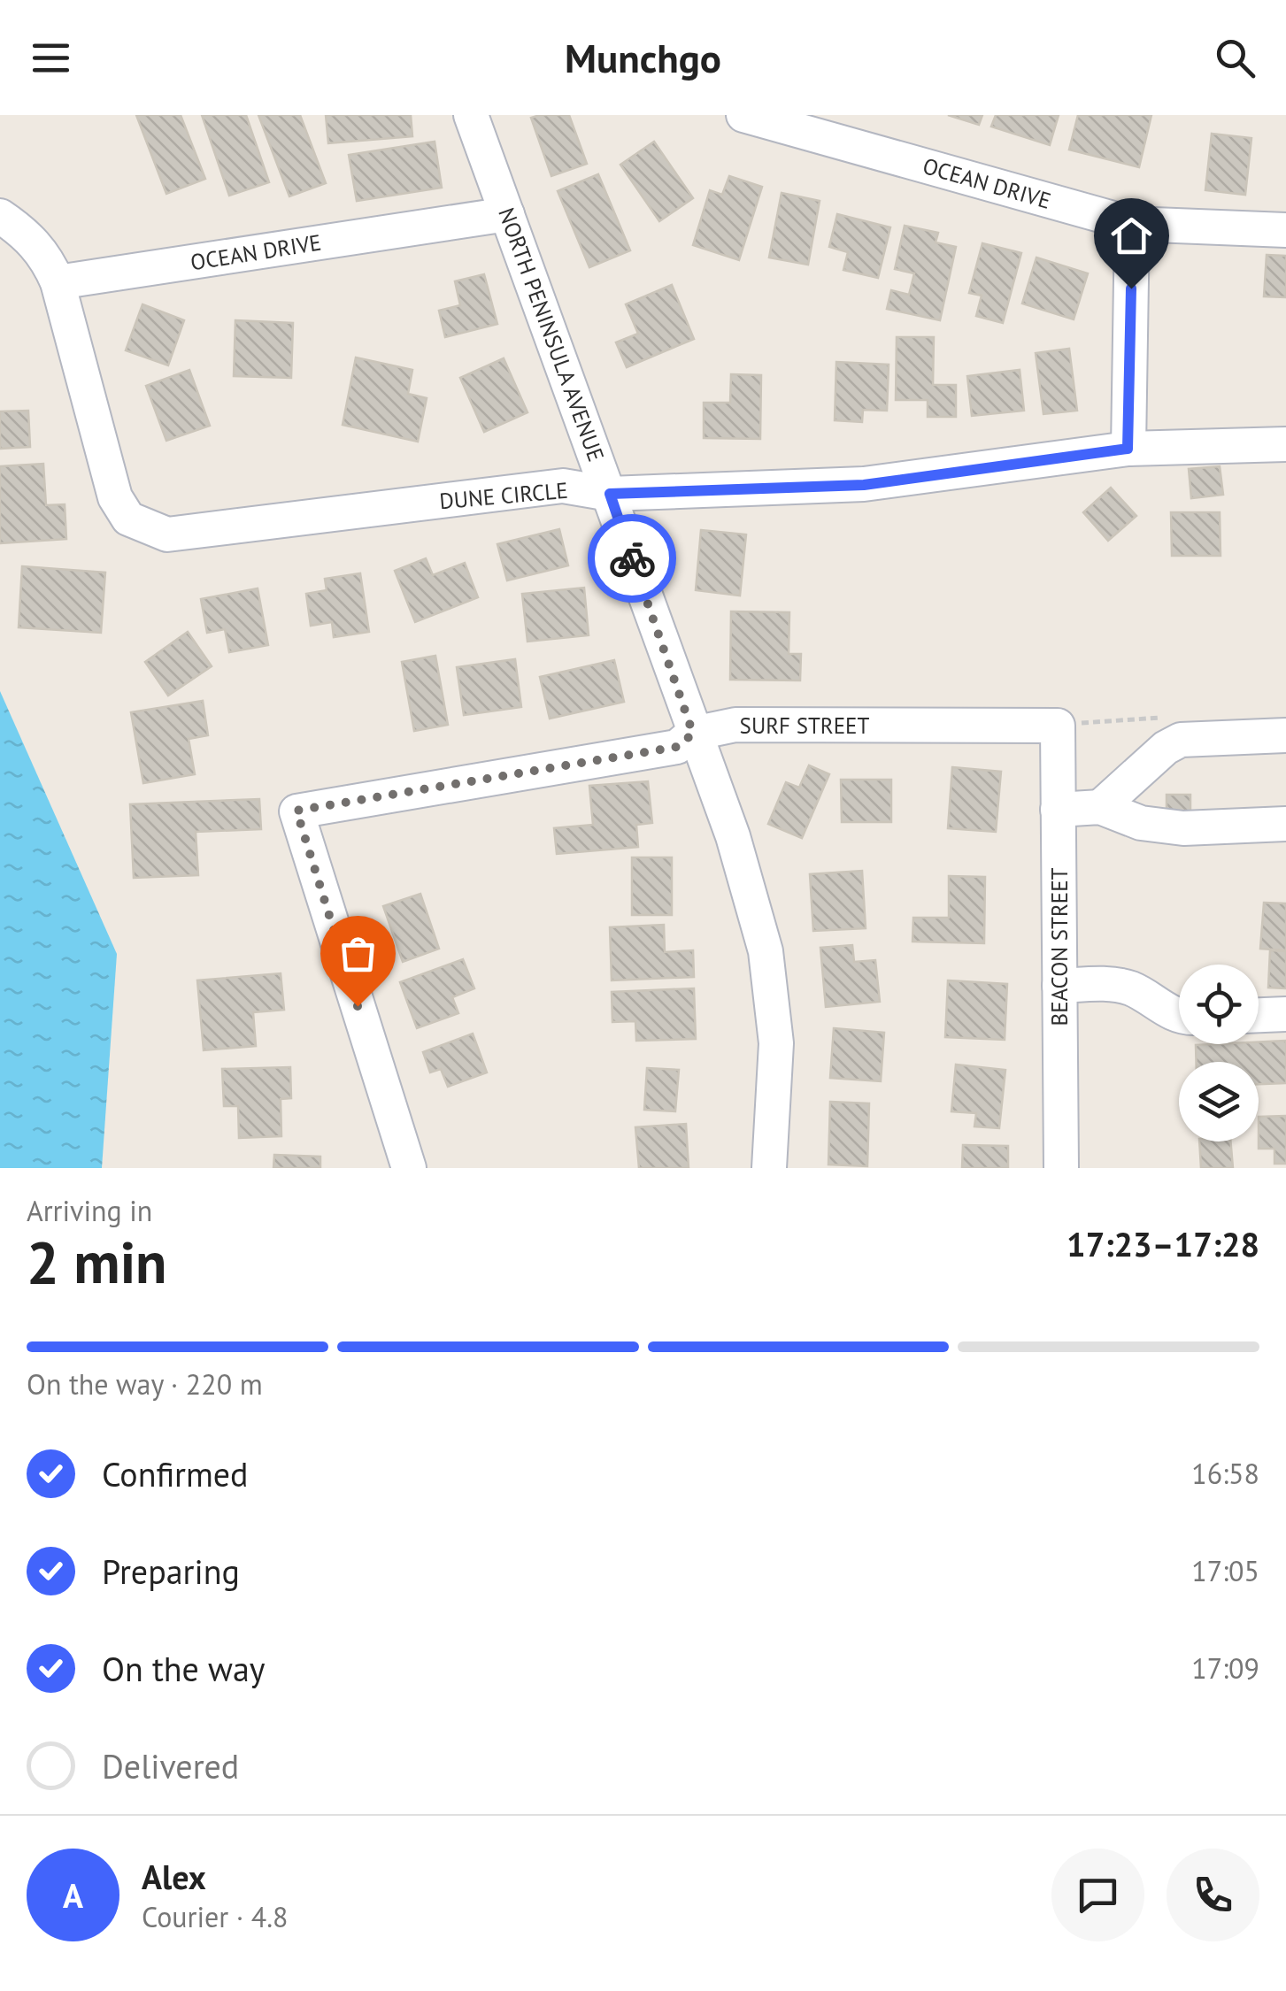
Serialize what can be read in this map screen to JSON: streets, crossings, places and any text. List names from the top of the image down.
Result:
{
  "streets": {
    "street": [
      "OCEAN DRIVE",
      "NORTH PENINSULA AVENUE",
      "DUNE CIRCLE",
      "SURF STREET",
      "BEACON STREET"
    ]
  },
  "crossings": [
    ["OCEAN DRIVE", "NORTH PENINSULA AVENUE"],
    ["OCEAN DRIVE", "DUNE CIRCLE"],
    ["NORTH PENINSULA AVENUE", "DUNE CIRCLE"],
    ["NORTH PENINSULA AVENUE", "SURF STREET"],
    ["SURF STREET", "BEACON STREET"]
  ],
  "page": {
    "header": "Munchgo",
    "heading": ["2 min", "Arriving in", "17:23–17:28"],
    "panel": ["Alex", "Courier · 4.8"],
    "bar": "On the way · 220 m",
    "list": [
      ["Confirmed", "16:58"],
      ["Preparing", "17:05"],
      ["On the way", "17:09"],
      "Delivered"
    ],
    "round": "A"
  }
}
